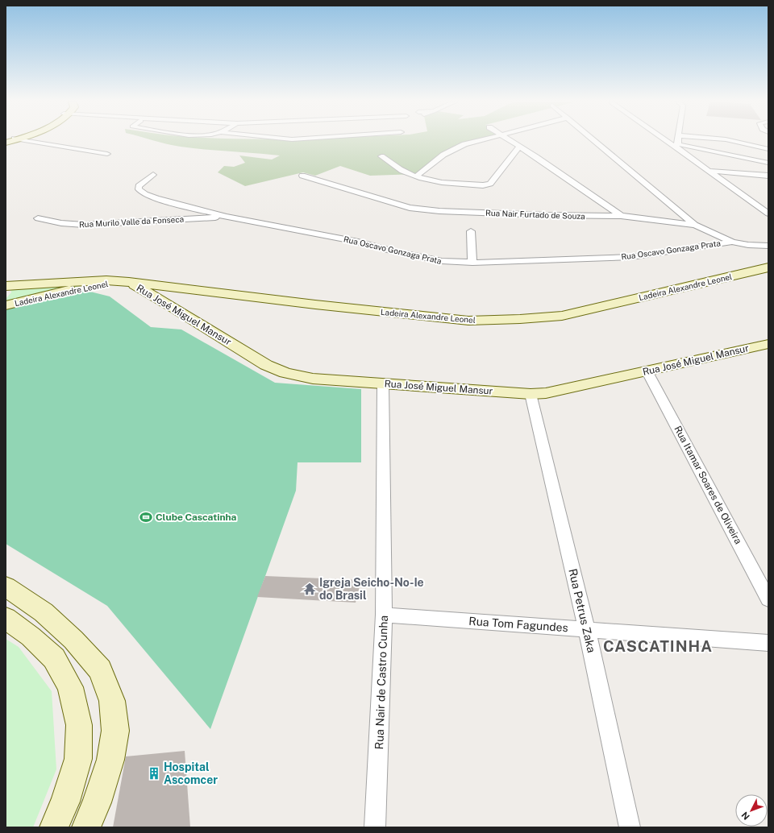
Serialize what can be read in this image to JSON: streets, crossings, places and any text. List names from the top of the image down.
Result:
{
  "streets": {
    "street": [
      "Rua Nair Furtado de Souza",
      "Rua Murilo Valle da Fonseca",
      "Rua Oscavo Gonzaga Prata",
      "Ladeira Alexandre Leonel",
      "Rua José Miguel Mansur",
      "Rua Itamar Soares de Oliveira",
      "Rua Petrus Zaka",
      "Rua Tom Fagundes",
      "Rua Nair de Castro Cunha"
    ]
  },
  "crossings": [
    ["Rua Nair Furtado de Souza", "Rua Oscavo Gonzaga Prata"],
    ["Rua Murilo Valle da Fonseca", "Rua Oscavo Gonzaga Prata"],
    ["Ladeira Alexandre Leonel", "Rua José Miguel Mansur"],
    ["Rua José Miguel Mansur", "Rua Itamar Soares de Oliveira"],
    ["Rua José Miguel Mansur", "Rua Petrus Zaka"],
    ["Rua José Miguel Mansur", "Rua Nair de Castro Cunha"],
    ["Rua Petrus Zaka", "Rua Tom Fagundes"],
    ["Rua Tom Fagundes", "Rua Nair de Castro Cunha"]
  ],
  "districts": ["CASCATINHA"],
  "places": {
    "sports": ["Clube Cascatinha"],
    "temple": ["Igreja Seicho-No-Ie do Brasil"],
    "building": ["Hospital Ascomcer"]
  },
  "north": "bottom left"
}
